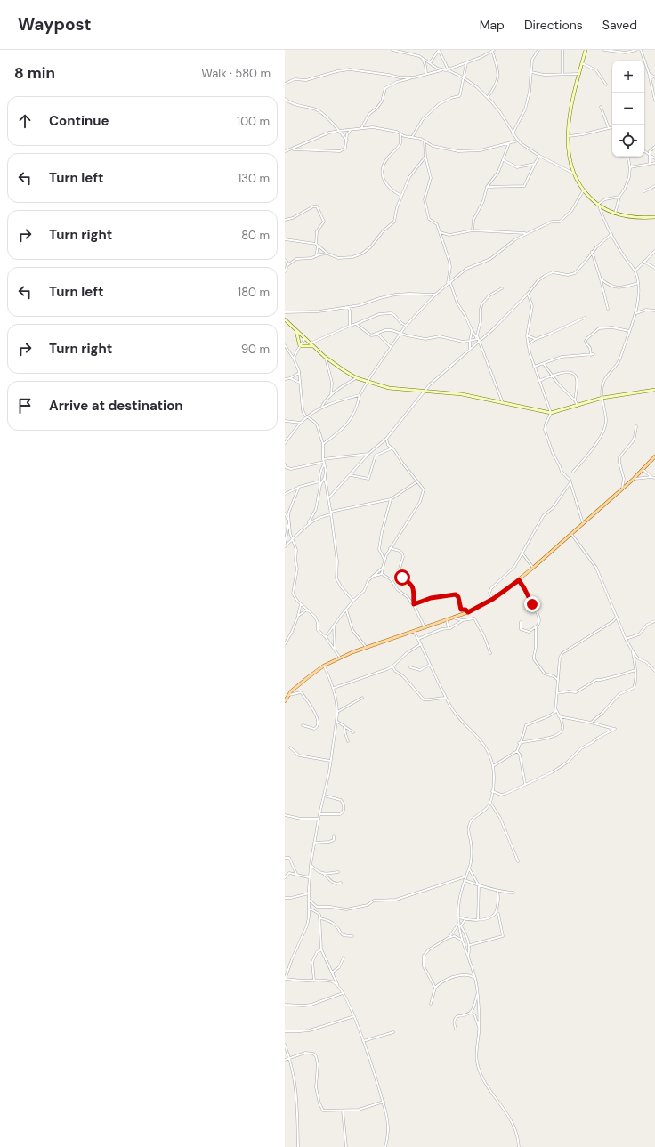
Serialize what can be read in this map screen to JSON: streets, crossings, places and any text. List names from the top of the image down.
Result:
{
  "page": {
    "header": "Waypost",
    "nav": ["Map", "Directions", "Saved"],
    "heading": ["8 min", "Walk · 580 m"],
    "map_buttons": ["+", "−"],
    "list": [
      ["Continue", "100 m"],
      ["Turn left", "130 m"],
      ["Turn right", "80 m"],
      ["Turn left", "180 m"],
      ["Turn right", "90 m"],
      "Arrive at destination"
    ]
  }
}
